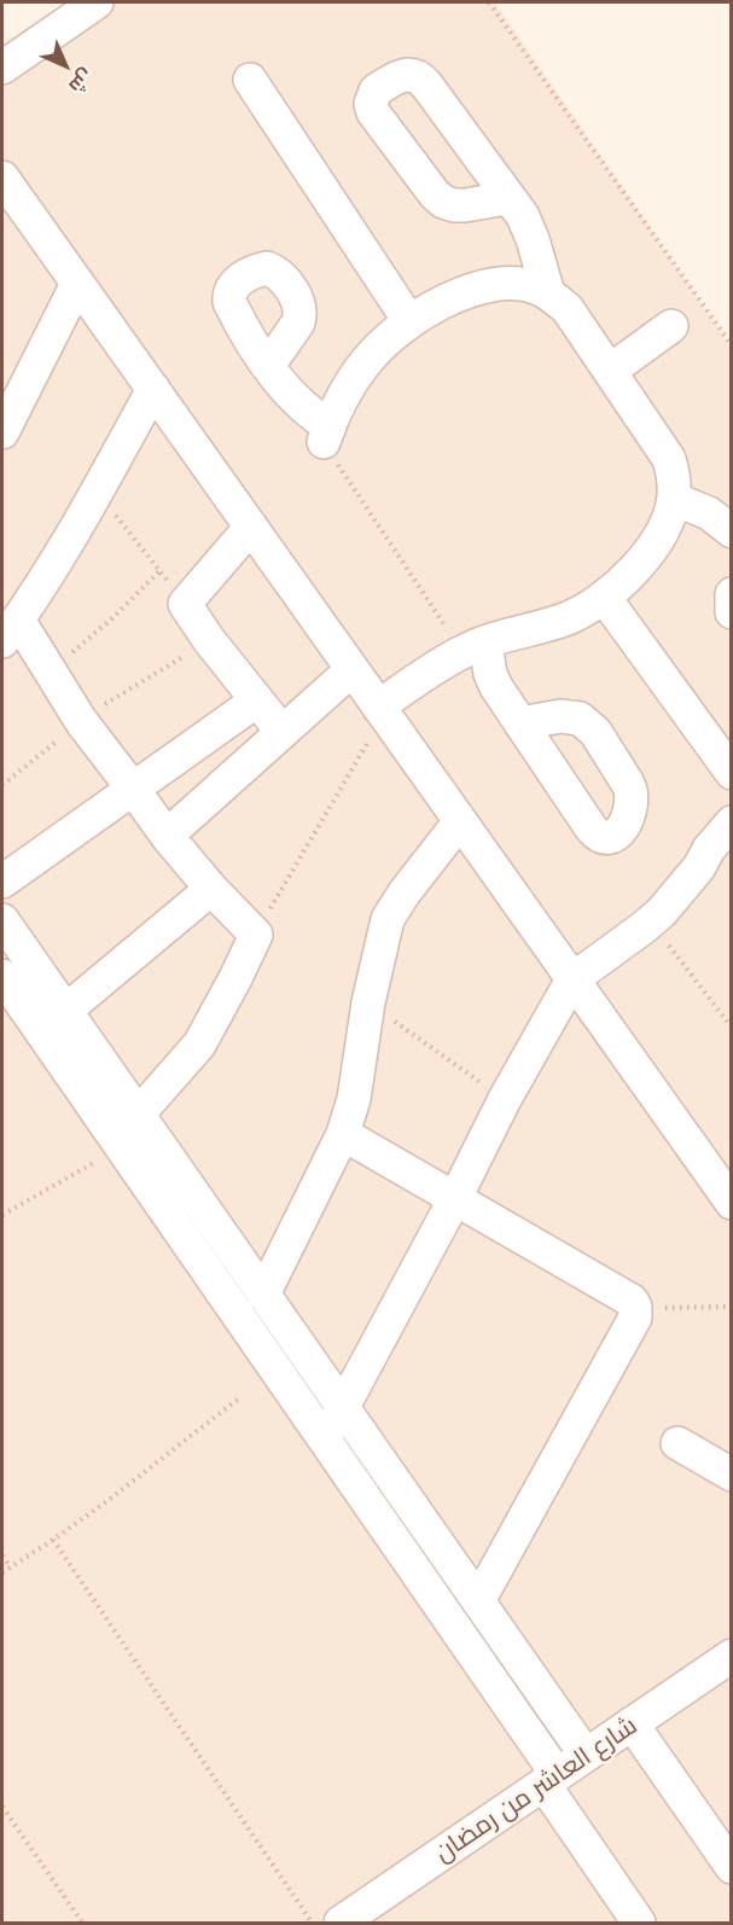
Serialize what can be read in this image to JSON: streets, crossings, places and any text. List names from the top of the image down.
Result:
{
  "streets": {
    "street": ["شارع العاشر من رمضان"]
  },
  "north": "bottom right"
}
